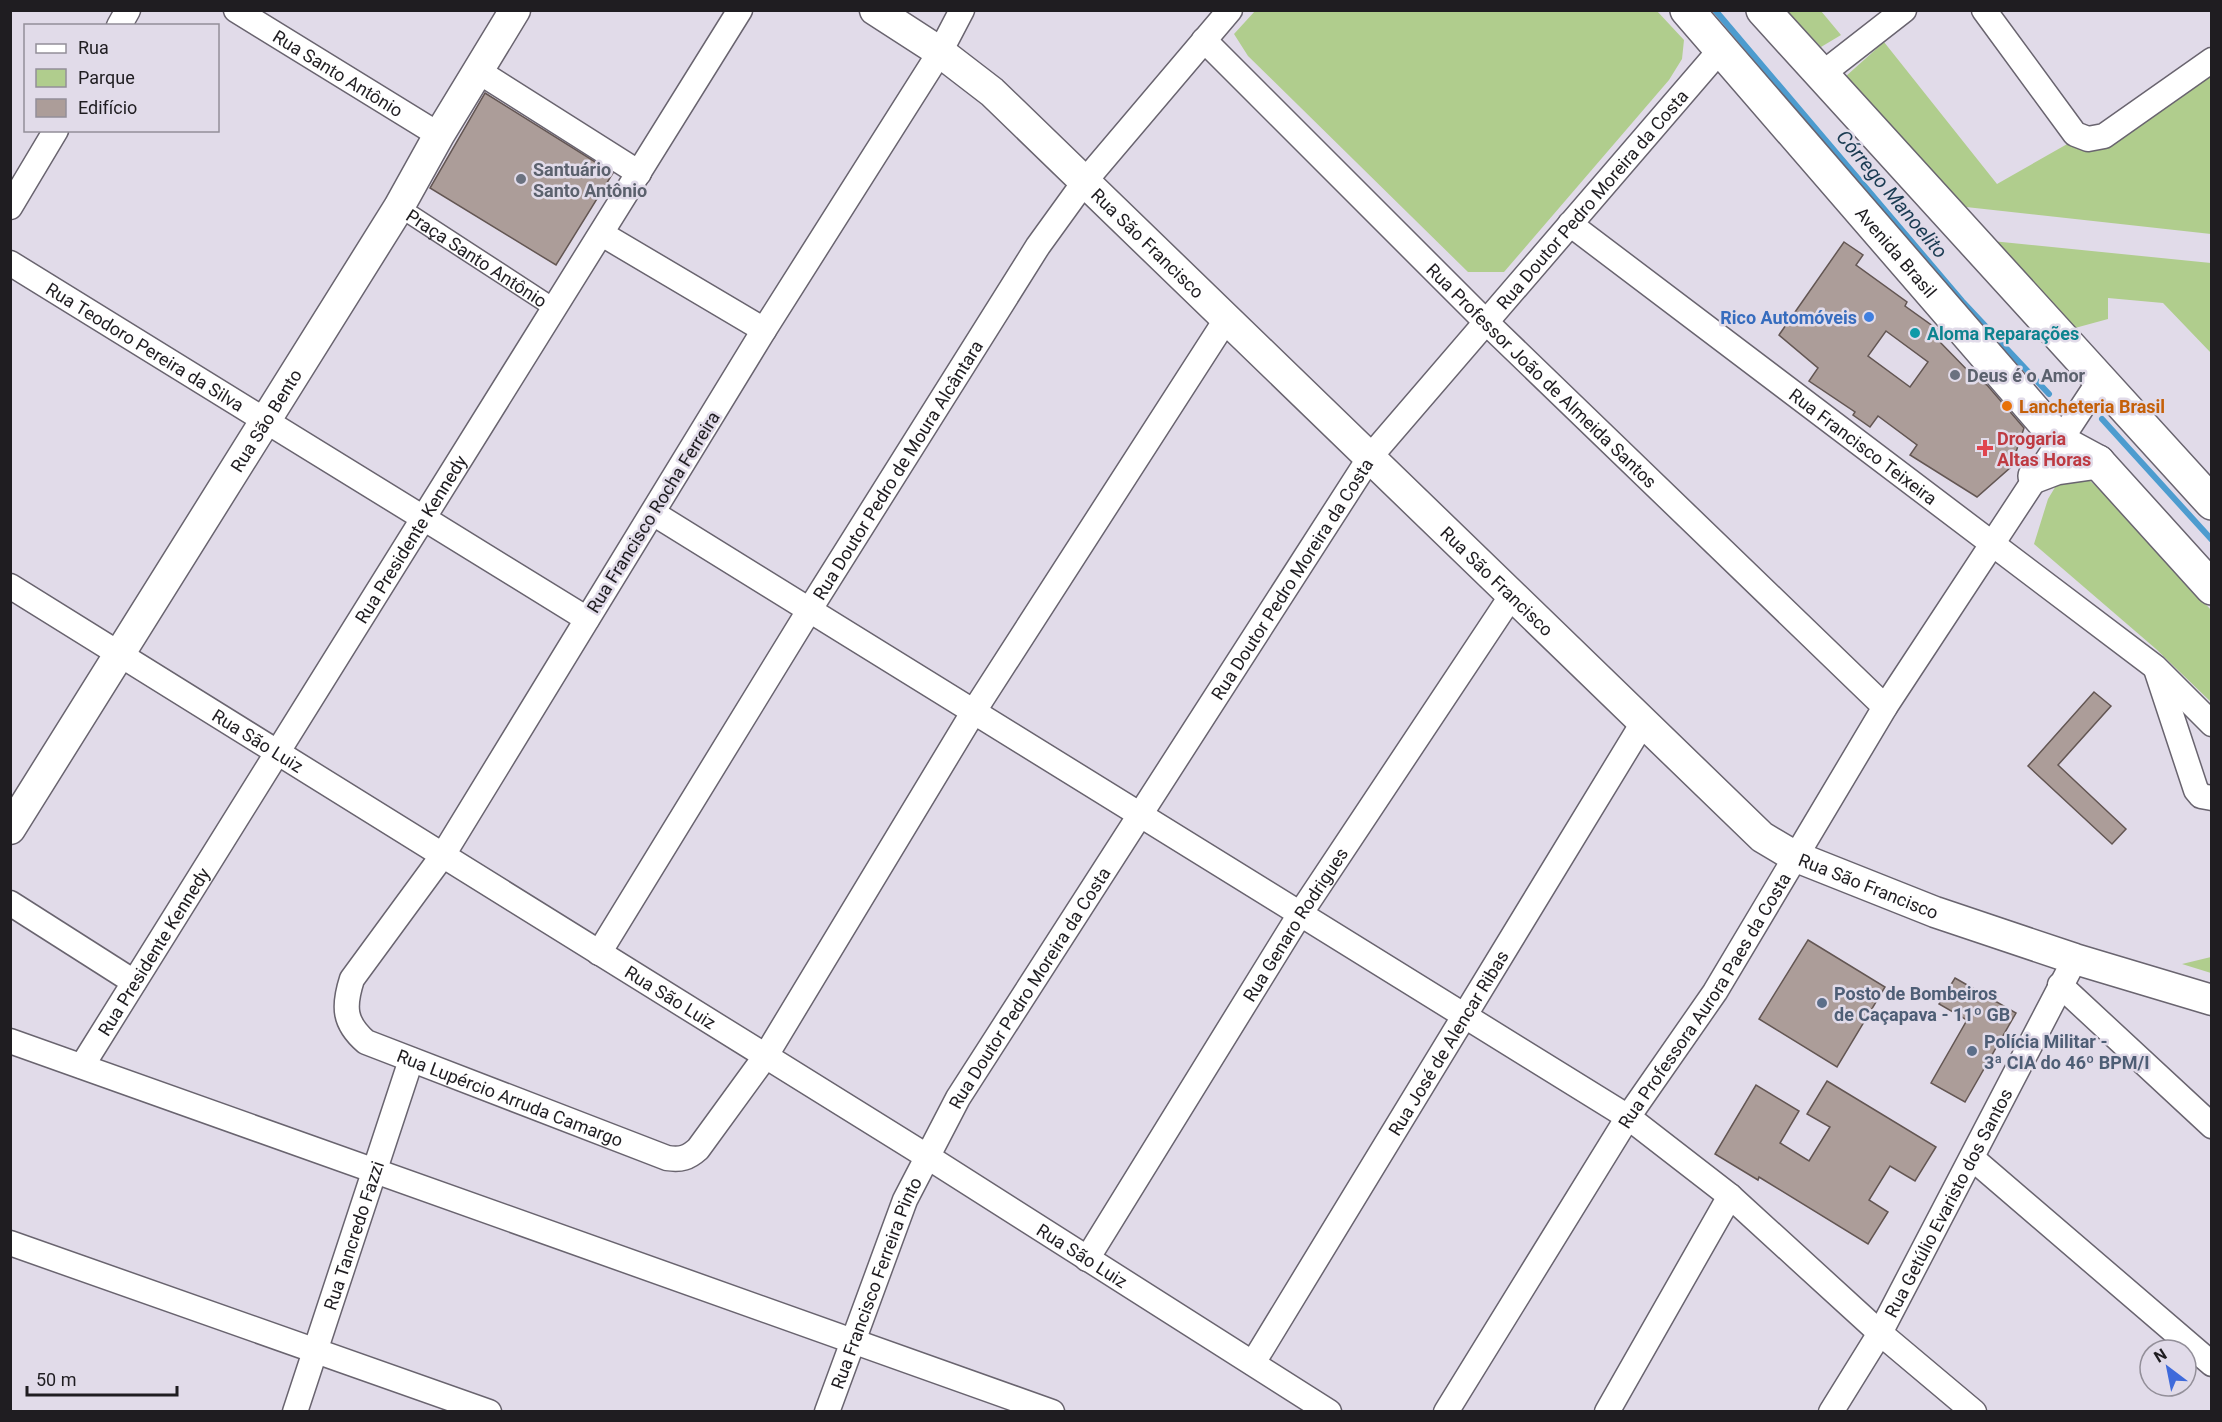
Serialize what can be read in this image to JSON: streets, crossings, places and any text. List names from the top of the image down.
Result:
{
  "streets": {
    "main road": ["Avenida Brasil"],
    "street": [
      "Rua Santo Antônio",
      "Rua Doutor Pedro Moreira da Costa",
      "Rua São Francisco",
      "Praça Santo Antônio",
      "Rua Teodoro Pereira da Silva",
      "Rua Professor João de Almeida Santos",
      "Rua São Bento",
      "Rua Francisco Teixeira",
      "Rua Doutor Pedro de Moura Alcântara",
      "Rua Francisco Rocha Ferreira",
      "Rua Presidente Kennedy",
      "Rua São Luiz",
      "Rua Genaro Rodrigues",
      "Rua Professora Aurora Paes da Costa",
      "Rua José de Alencar Ribas",
      "Rua Lupércio Arruda Camargo",
      "Rua Getúlio Evaristo dos Santos",
      "Rua Tancredo Fazzi",
      "Rua Francisco Ferreira Pinto"
    ]
  },
  "crossings": [
    ["Rua Santo Antônio", "Rua São Bento"],
    ["Rua Doutor Pedro Moreira da Costa", "Rua São Francisco"],
    ["Rua Doutor Pedro Moreira da Costa", "Avenida Brasil"],
    ["Rua Doutor Pedro Moreira da Costa", "Rua Professor João de Almeida Santos"],
    ["Rua Doutor Pedro Moreira da Costa", "Rua Francisco Teixeira"],
    ["Rua Doutor Pedro Moreira da Costa", "Rua São Luiz"],
    ["Rua Doutor Pedro Moreira da Costa", "Rua Francisco Ferreira Pinto"],
    ["Rua São Francisco", "Rua Doutor Pedro de Moura Alcântara"],
    ["Rua São Francisco", "Rua Francisco Rocha Ferreira"],
    ["Rua São Francisco", "Rua Genaro Rodrigues"],
    ["Rua São Francisco", "Rua Professora Aurora Paes da Costa"],
    ["Rua São Francisco", "Rua José de Alencar Ribas"],
    ["Rua São Francisco", "Rua Getúlio Evaristo dos Santos"],
    ["Avenida Brasil", "Rua Professora Aurora Paes da Costa"],
    ["Praça Santo Antônio", "Rua São Bento"],
    ["Praça Santo Antônio", "Rua Presidente Kennedy"],
    ["Rua Teodoro Pereira da Silva", "Rua São Bento"],
    ["Rua Teodoro Pereira da Silva", "Rua Francisco Rocha Ferreira"],
    ["Rua Teodoro Pereira da Silva", "Rua Presidente Kennedy"],
    ["Rua Professor João de Almeida Santos", "Rua Doutor Pedro de Moura Alcântara"],
    ["Rua Professor João de Almeida Santos", "Rua Professora Aurora Paes da Costa"],
    ["Rua São Bento", "Rua São Luiz"],
    ["Rua Francisco Teixeira", "Rua Professora Aurora Paes da Costa"],
    ["Rua Doutor Pedro de Moura Alcântara", "Rua São Luiz"],
    ["Rua Francisco Rocha Ferreira", "Rua São Luiz"],
    ["Rua Francisco Rocha Ferreira", "Rua Lupércio Arruda Camargo"],
    ["Rua Presidente Kennedy", "Rua São Luiz"],
    ["Rua São Luiz", "Rua Genaro Rodrigues"],
    ["Rua São Luiz", "Rua José de Alencar Ribas"],
    ["Rua São Luiz", "Rua Lupércio Arruda Camargo"],
    ["Rua São Luiz", "Rua Francisco Ferreira Pinto"],
    ["Rua Lupércio Arruda Camargo", "Rua Tancredo Fazzi"]
  ],
  "water": ["Córrego Manoelito"],
  "places": {
    "other": [
      "Santuário Santo Antônio",
      "Rico Automóveis",
      "Aloma Reparações",
      "Deus é o Amor",
      "Lancheteria Brasil",
      "Posto de Bombeiros de Caçapava - 11º GB",
      "Polícia Militar - 3ª CIA do 46º BPM/I"
    ],
    "health": ["Drogaria Altas Horas"]
  },
  "legend": ["Rua", "Parque", "Edifício"],
  "scale_bar": "50 m",
  "north": "top left"
}
